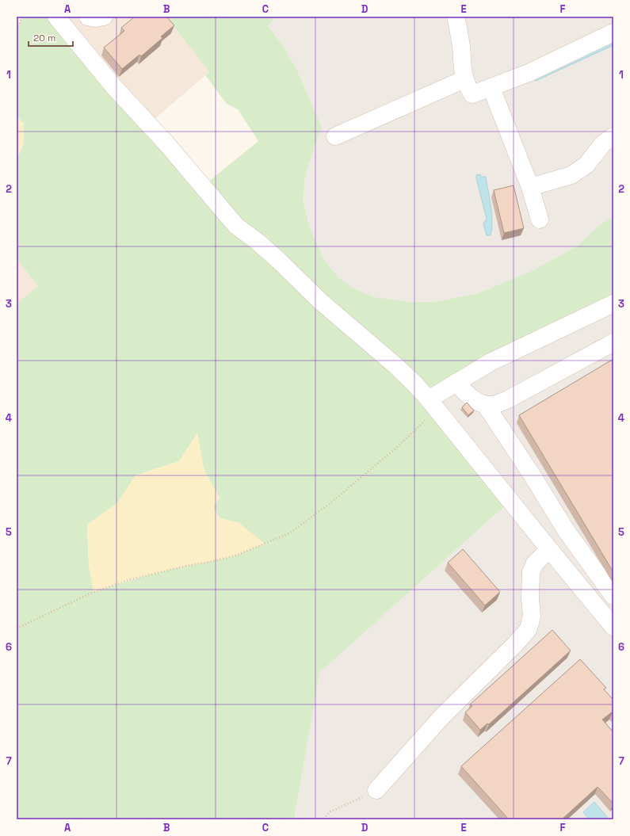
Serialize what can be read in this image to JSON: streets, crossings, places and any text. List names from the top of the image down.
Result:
{
  "scale_bar": "20 m",
  "grid": {
    "columns": [
      "A",
      "B",
      "C",
      "D",
      "E",
      "F"
    ],
    "rows": [
      "1",
      "2",
      "3",
      "4",
      "5",
      "6",
      "7"
    ]
  }
}
